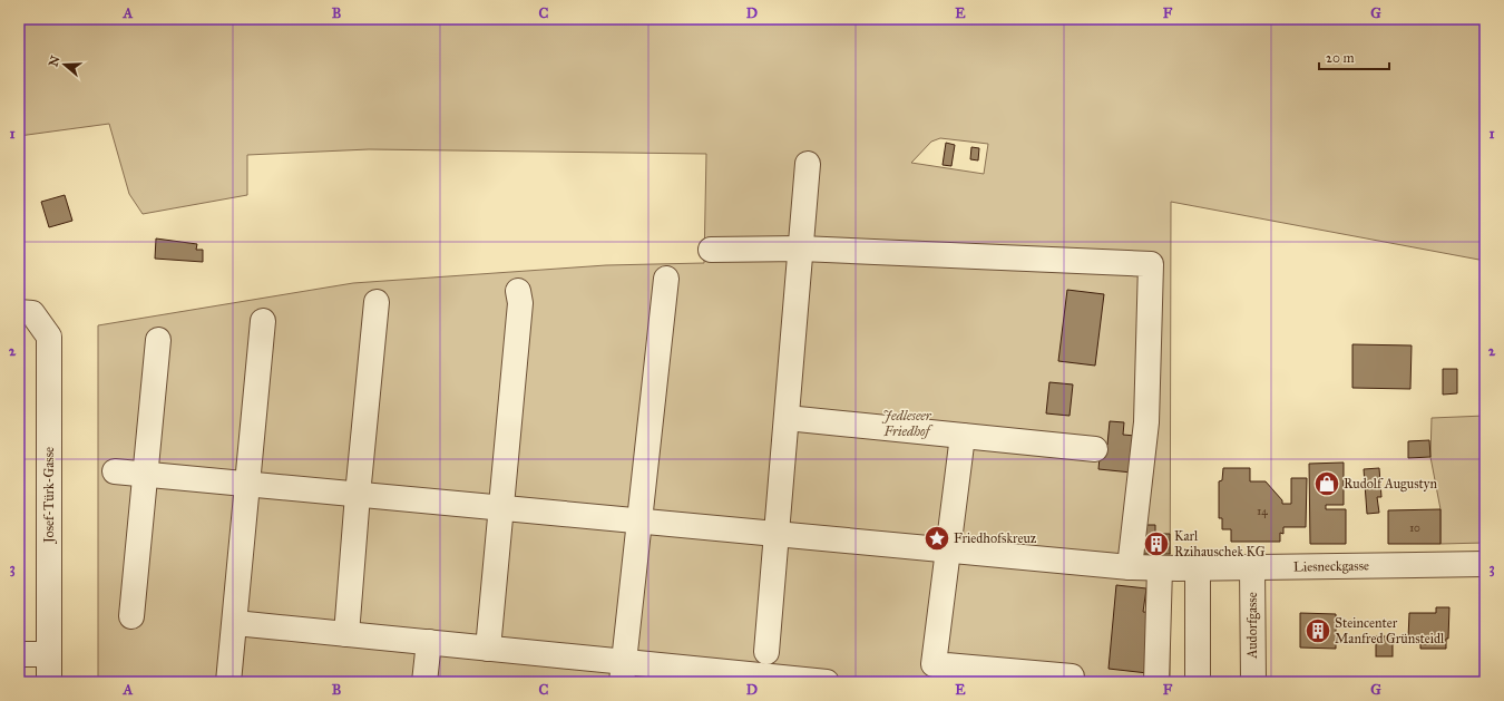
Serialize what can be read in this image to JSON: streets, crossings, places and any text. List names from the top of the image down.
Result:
{
  "streets": {
    "street": ["Josef-Türk-Gasse", "Liesneckgasse", "Audorfgasse"]
  },
  "crossings": [
    ["Liesneckgasse", "Audorfgasse"]
  ],
  "parks": ["Jedleseer Friedhof"],
  "places": {
    "shop": ["Rudolf Augustyn"],
    "place": ["Friedhofskreuz"],
    "building": ["Karl Rzihauschek KG", "Steincenter Manfred Grünsteidl"]
  },
  "house_numbers": ["14", "10"],
  "scale_bar": "20 m",
  "north": "left",
  "grid": {
    "columns": [
      "A",
      "B",
      "C",
      "D",
      "E",
      "F",
      "G"
    ],
    "rows": ["1", "2", "3"]
  }
}
